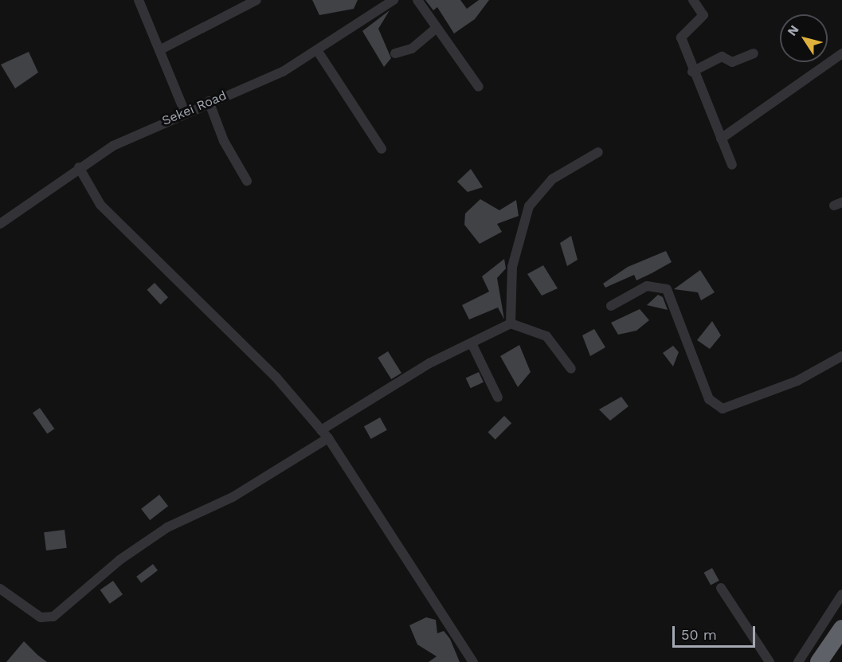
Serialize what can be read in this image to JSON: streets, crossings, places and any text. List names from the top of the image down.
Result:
{
  "streets": {
    "street": ["Sekei Road"]
  },
  "scale_bar": "50 m",
  "north": "top left"
}
